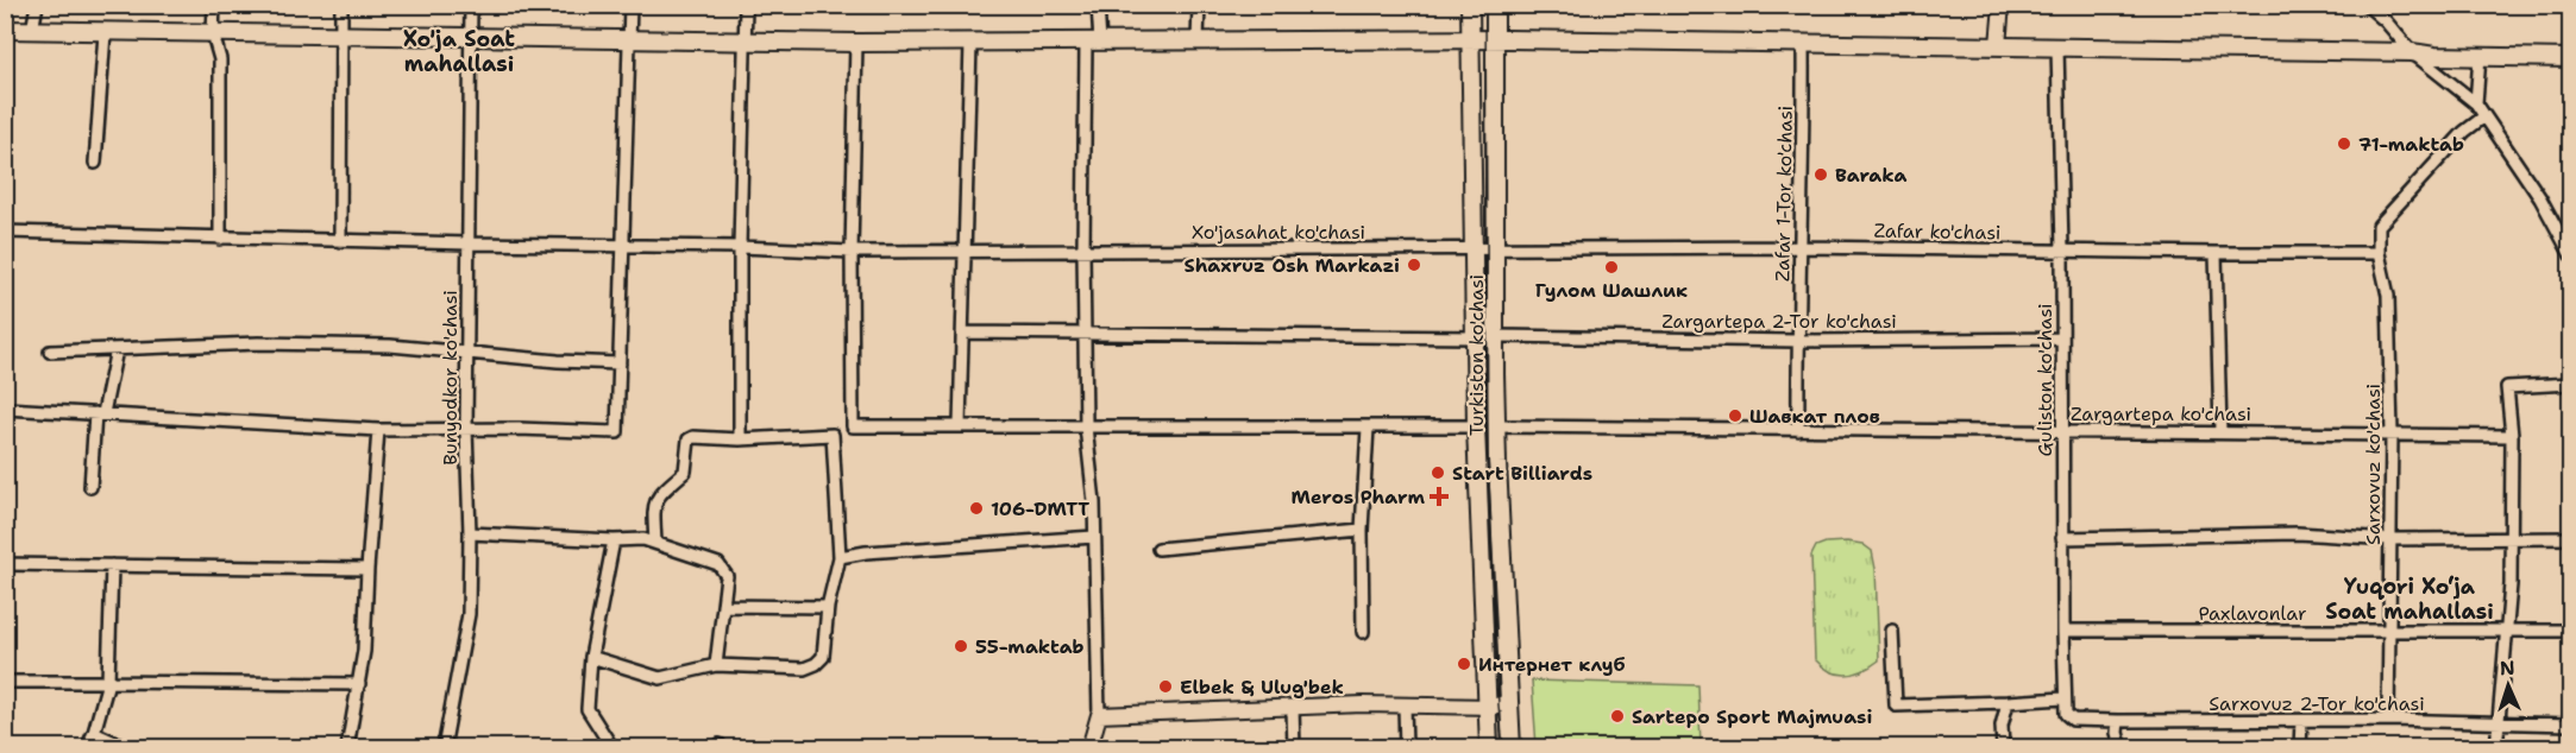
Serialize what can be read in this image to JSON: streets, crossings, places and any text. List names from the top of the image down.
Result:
{
  "streets": {
    "main road": ["Turkiston ko'chasi"],
    "street": [
      "Zafar 1-Tor ko'chasi",
      "Xo'jasahat ko'chasi",
      "Zafar ko'chasi",
      "Zargartepa 2-Tor ko'chasi",
      "Bunyodkor ko'chasi",
      "Guliston ko'chasi",
      "Zargartepa ko'chasi",
      "Sarxovuz ko'chasi",
      "Paxlavonlar",
      "Sarxovuz 2-Tor ko'chasi"
    ]
  },
  "crossings": [
    ["Zafar 1-Tor ko'chasi", "Zafar ko'chasi"],
    ["Zafar 1-Tor ko'chasi", "Zargartepa 2-Tor ko'chasi"],
    ["Zafar 1-Tor ko'chasi", "Zargartepa ko'chasi"],
    ["Xo'jasahat ko'chasi", "Zafar ko'chasi"],
    ["Xo'jasahat ko'chasi", "Turkiston ko'chasi"],
    ["Xo'jasahat ko'chasi", "Bunyodkor ko'chasi"],
    ["Zafar ko'chasi", "Turkiston ko'chasi"],
    ["Zafar ko'chasi", "Guliston ko'chasi"],
    ["Zafar ko'chasi", "Sarxovuz ko'chasi"],
    ["Zargartepa 2-Tor ko'chasi", "Turkiston ko'chasi"],
    ["Zargartepa 2-Tor ko'chasi", "Guliston ko'chasi"],
    ["Turkiston ko'chasi", "Zargartepa ko'chasi"],
    ["Guliston ko'chasi", "Zargartepa ko'chasi"],
    ["Guliston ko'chasi", "Paxlavonlar"],
    ["Guliston ko'chasi", "Sarxovuz 2-Tor ko'chasi"],
    ["Zargartepa ko'chasi", "Sarxovuz ko'chasi"],
    ["Sarxovuz ko'chasi", "Paxlavonlar"],
    ["Sarxovuz ko'chasi", "Sarxovuz 2-Tor ko'chasi"]
  ],
  "districts": ["Xo'ja Soat mahallasi", "Yuqori Xo‘ja Soat mahallasi"],
  "places": {
    "other": [
      "71-maktab",
      "Baraka",
      "Shaxruz Osh Markazi",
      "Гулом Шашлик",
      "Шавкат плов",
      "Start Billiards",
      "106-DMTT",
      "55-maktab",
      "Интернет клуб",
      "Elbek & Ulug'bek",
      "Sartepo Sport Majmuasi"
    ],
    "health": ["Meros Pharm"]
  },
  "north": "top"
}
